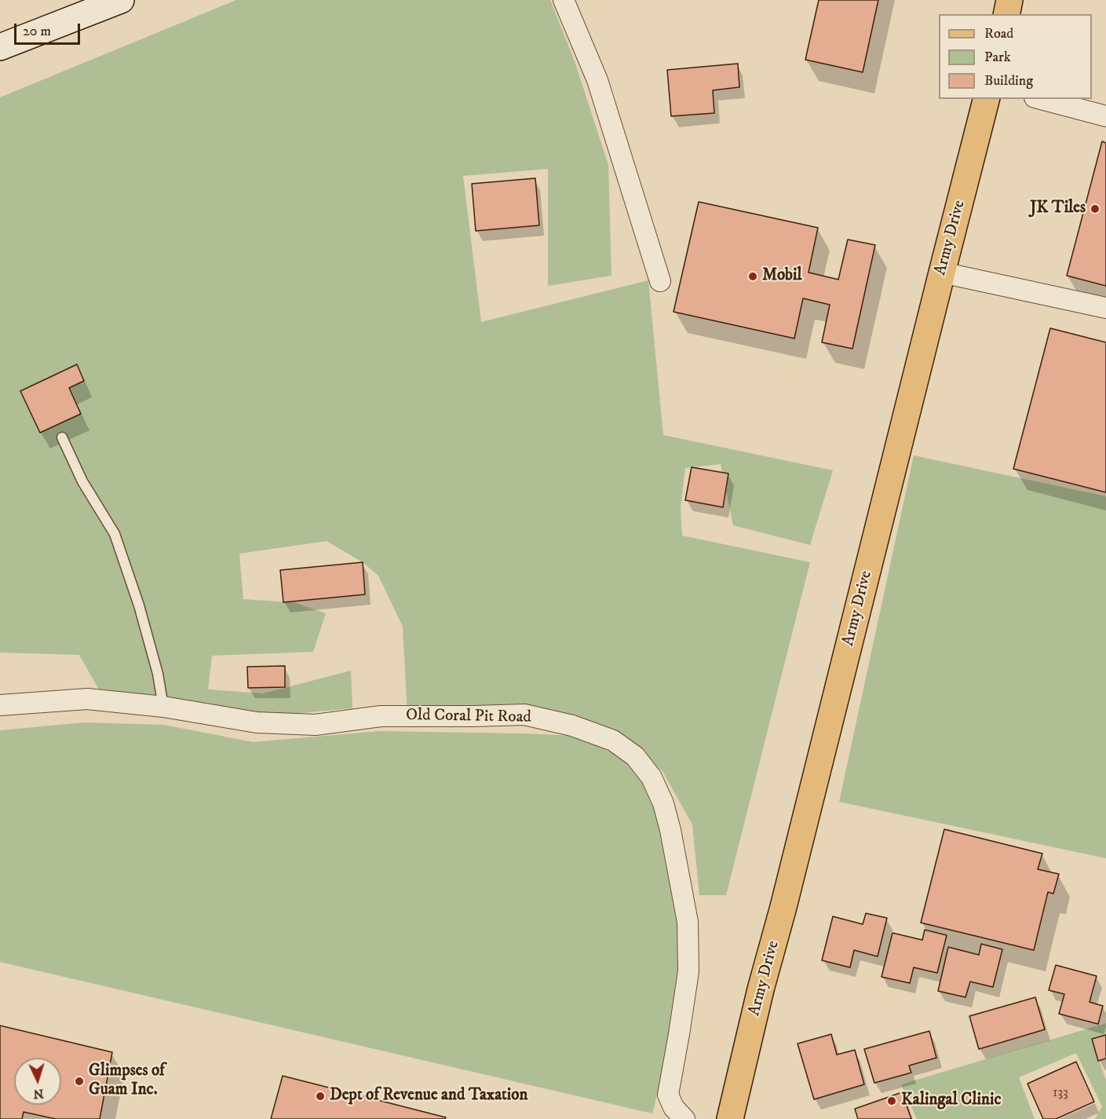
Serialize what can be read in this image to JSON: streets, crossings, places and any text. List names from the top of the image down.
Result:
{
  "streets": {
    "main road": ["Army Drive"],
    "street": ["Old Coral Pit Road"]
  },
  "places": [
    "JK Tiles",
    "Mobil",
    "Glimpses of Guam Inc.",
    "Dept of Revenue and Taxation",
    "Kalingal Clinic"
  ],
  "house_numbers": ["133"],
  "legend": ["Road", "Park", "Building"],
  "scale_bar": "20 m",
  "north": "bottom"
}
